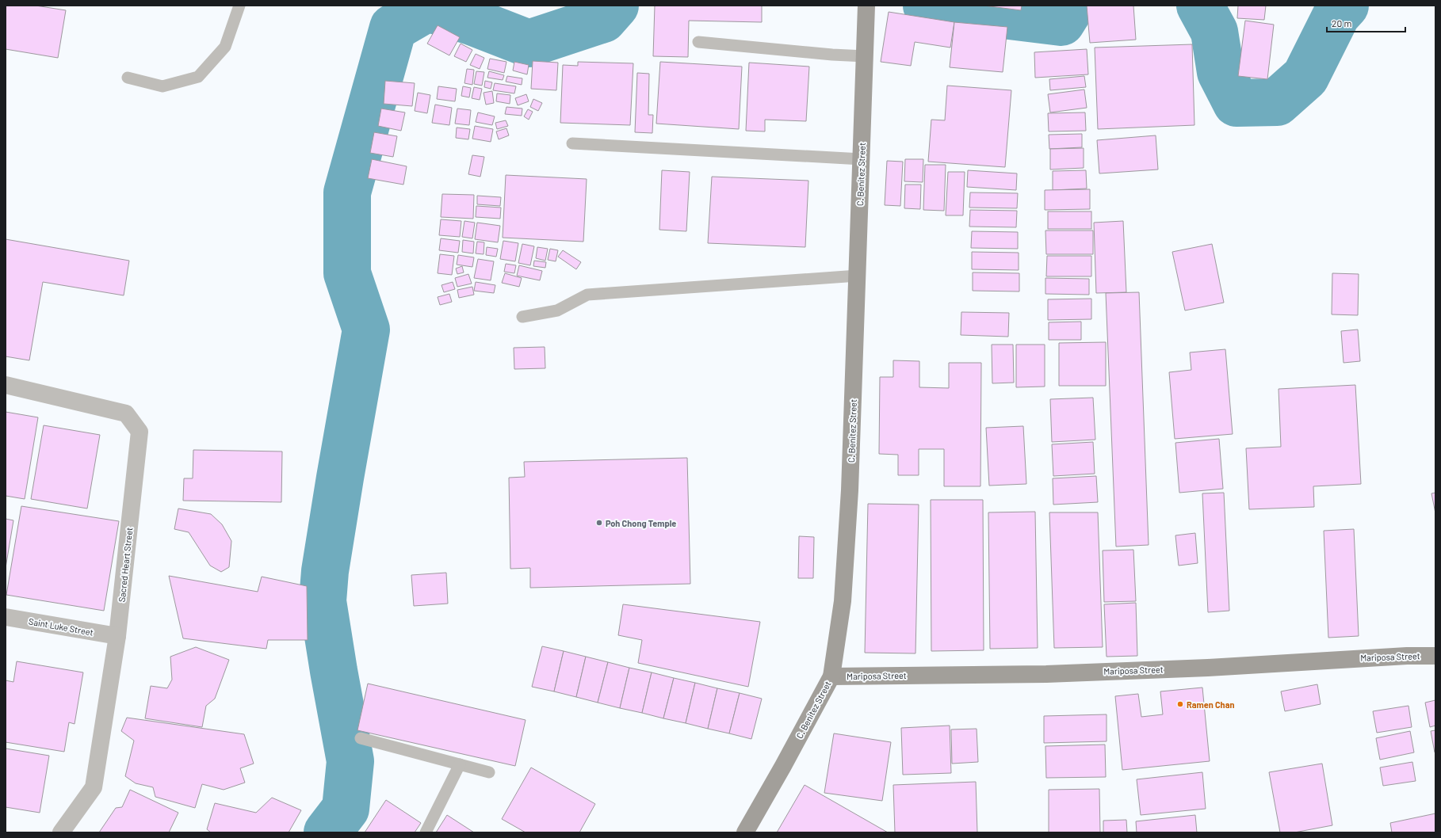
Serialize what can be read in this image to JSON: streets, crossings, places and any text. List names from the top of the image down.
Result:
{
  "streets": {
    "main road": ["C. Benitez Street", "Mariposa Street"],
    "street": ["Sacred Heart Street", "Saint Luke Street"]
  },
  "crossings": [
    ["C. Benitez Street", "Mariposa Street"],
    ["Sacred Heart Street", "Saint Luke Street"]
  ],
  "places": ["Poh Chong Temple", "Ramen Chan"],
  "scale_bar": "20 m"
}
